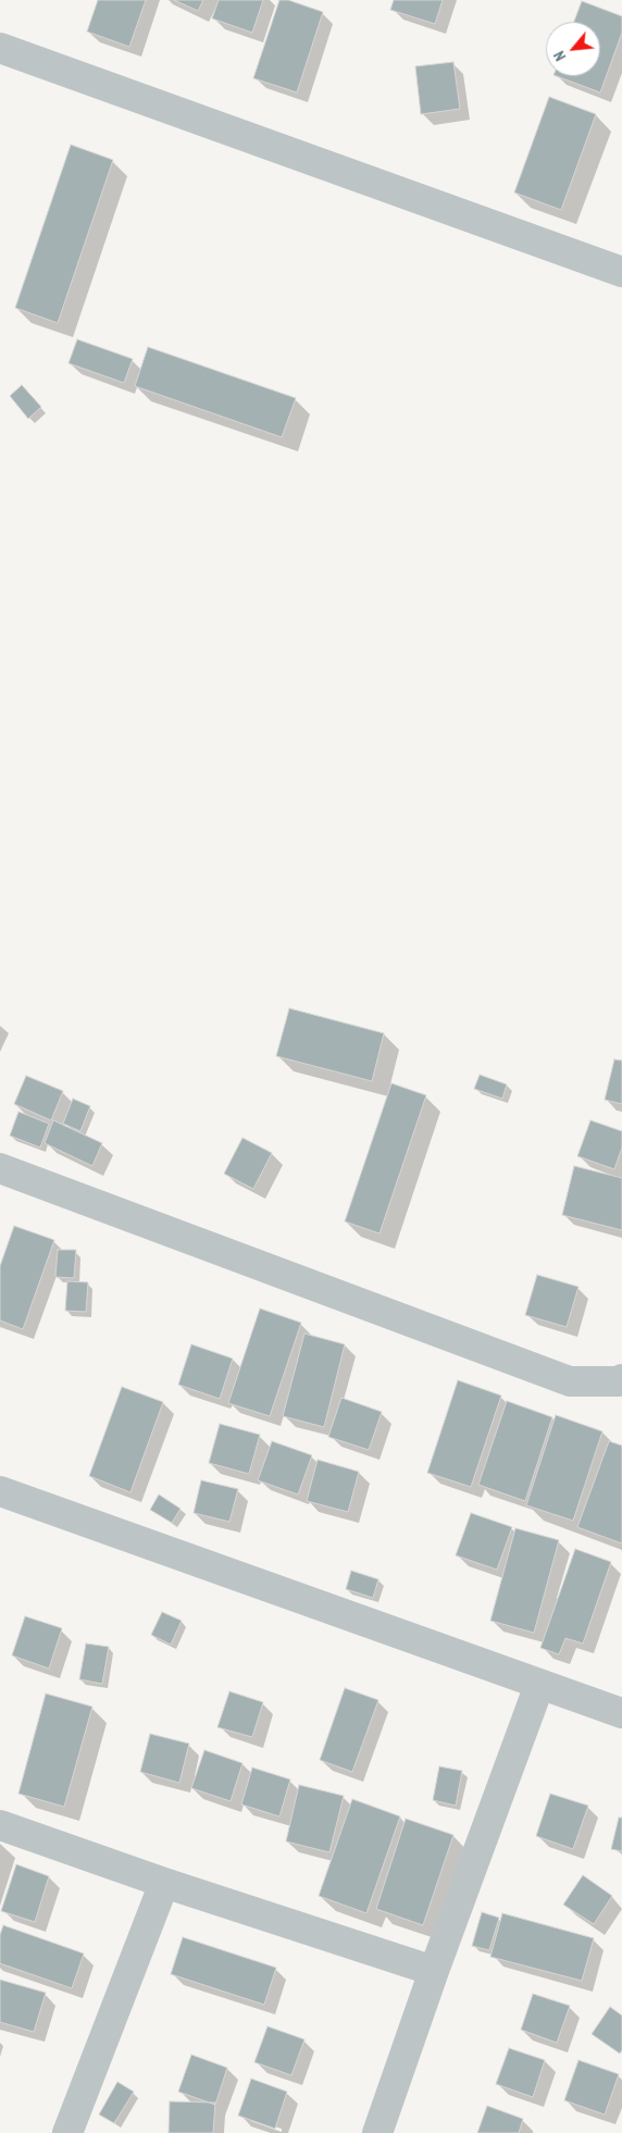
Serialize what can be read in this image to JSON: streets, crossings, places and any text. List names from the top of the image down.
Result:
{
  "north": "bottom left"
}
